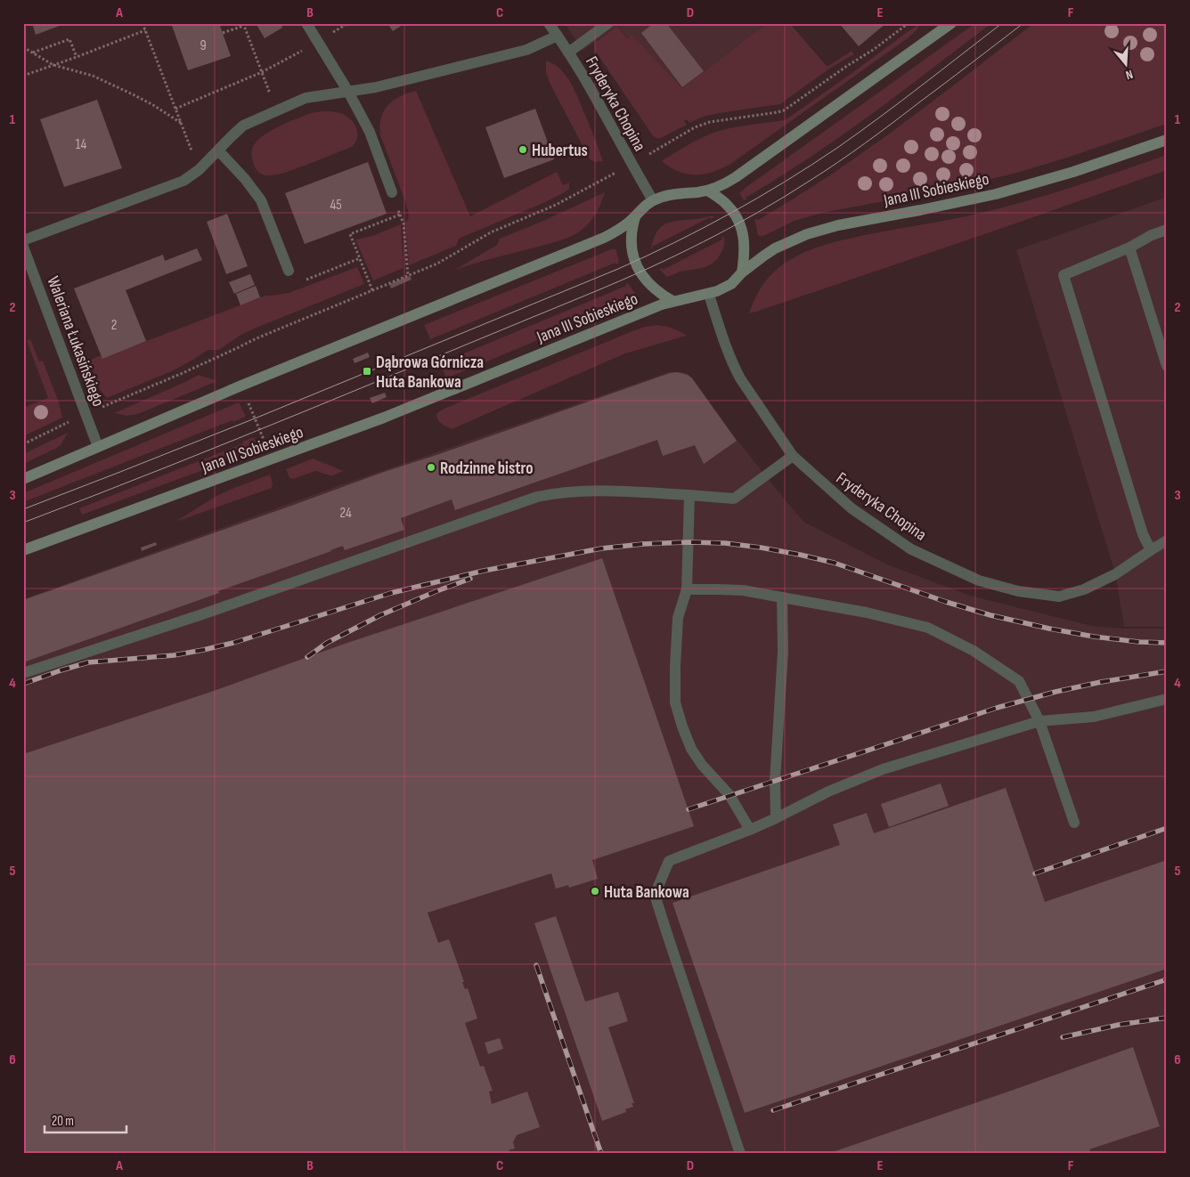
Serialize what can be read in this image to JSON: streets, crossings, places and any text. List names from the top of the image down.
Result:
{
  "streets": {
    "main road": ["Jana III Sobieskiego"],
    "street": ["Fryderyka Chopina", "Waleriana Łukasińskiego"]
  },
  "crossings": [
    ["Fryderyka Chopina", "Jana III Sobieskiego"]
  ],
  "places": {
    "other": ["Hubertus", "Rodzinne bistro", "Huta Bankowa"],
    "transit": ["Dąbrowa Górnicza Huta Bankowa"]
  },
  "house_numbers": [
    "9",
    "14",
    "45",
    "2",
    "24"
  ],
  "scale_bar": "20 m",
  "north": "bottom",
  "grid": {
    "columns": [
      "A",
      "B",
      "C",
      "D",
      "E",
      "F"
    ],
    "rows": [
      "1",
      "2",
      "3",
      "4",
      "5",
      "6"
    ]
  }
}
